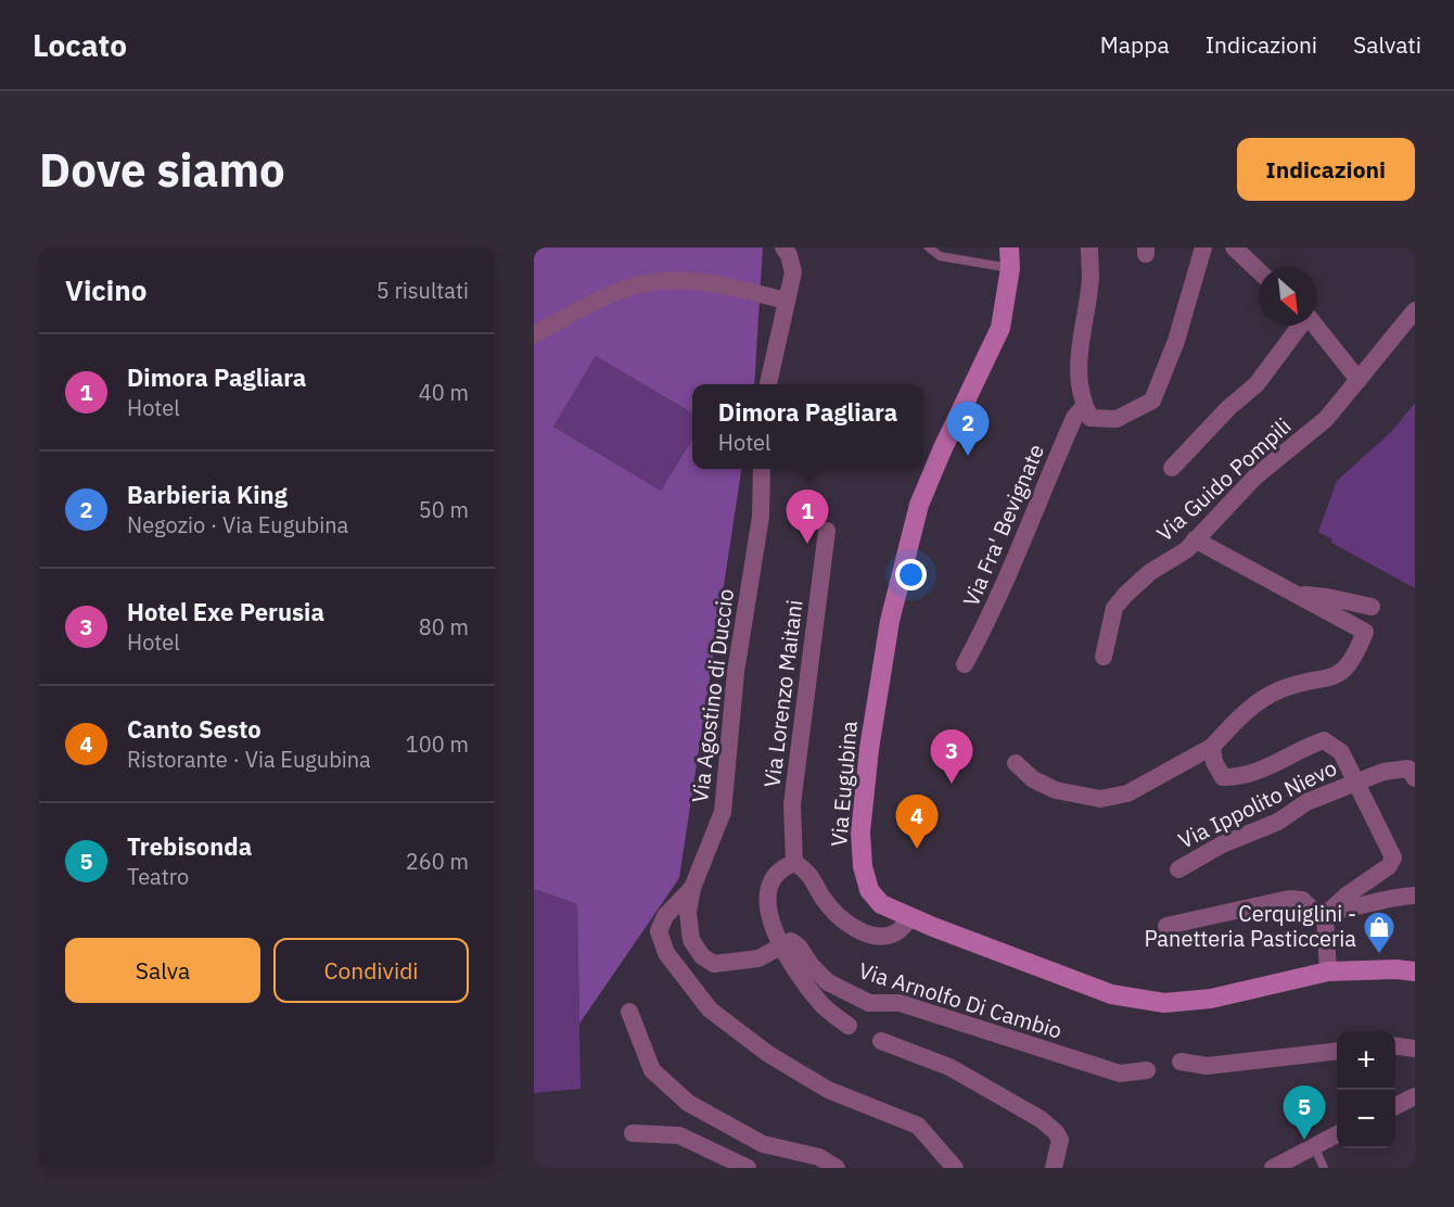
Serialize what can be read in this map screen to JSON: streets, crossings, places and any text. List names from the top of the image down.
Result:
{
  "streets": {
    "main road": ["Via Eugubina"],
    "street": [
      "Via Guido Pompili",
      "Via Fra' Bevignate",
      "Via Lorenzo Maitani",
      "Via Agostino di Duccio",
      "Via Ippolito Nievo",
      "Via Arnolfo Di Cambio"
    ]
  },
  "crossings": [
    ["Via Agostino di Duccio", "Via Arnolfo Di Cambio"]
  ],
  "places": {
    "shop": ["Cerquiglini - Panetteria Pasticceria"]
  },
  "north": "bottom right",
  "page": {
    "header": "Locato",
    "nav": ["Mappa", "Indicazioni", "Salvati"],
    "buttons": [
      "Indicazioni",
      ["Salva", "Condividi"]
    ],
    "title": "Dove siamo",
    "heading": ["Vicino", "5 risultati"],
    "list": [
      {
        "mark": "1",
        "name": "Dimora Pagliara",
        "note": "Hotel",
        "value": "40 m"
      },
      {
        "mark": "2",
        "name": "Barbieria King",
        "note": "Negozio · Via Eugubina",
        "value": "50 m"
      },
      {
        "mark": "3",
        "name": "Hotel Exe Perusia",
        "note": "Hotel",
        "value": "80 m"
      },
      {
        "mark": "4",
        "name": "Canto Sesto",
        "note": "Ristorante · Via Eugubina",
        "value": "100 m"
      },
      {
        "mark": "5",
        "name": "Trebisonda",
        "note": "Teatro",
        "value": "260 m"
      }
    ],
    "popup": ["Dimora Pagliara", "Hotel"],
    "pins": [
      "2",
      "1",
      "3",
      "4",
      "5"
    ],
    "map_buttons": ["+", "−"]
  }
}
